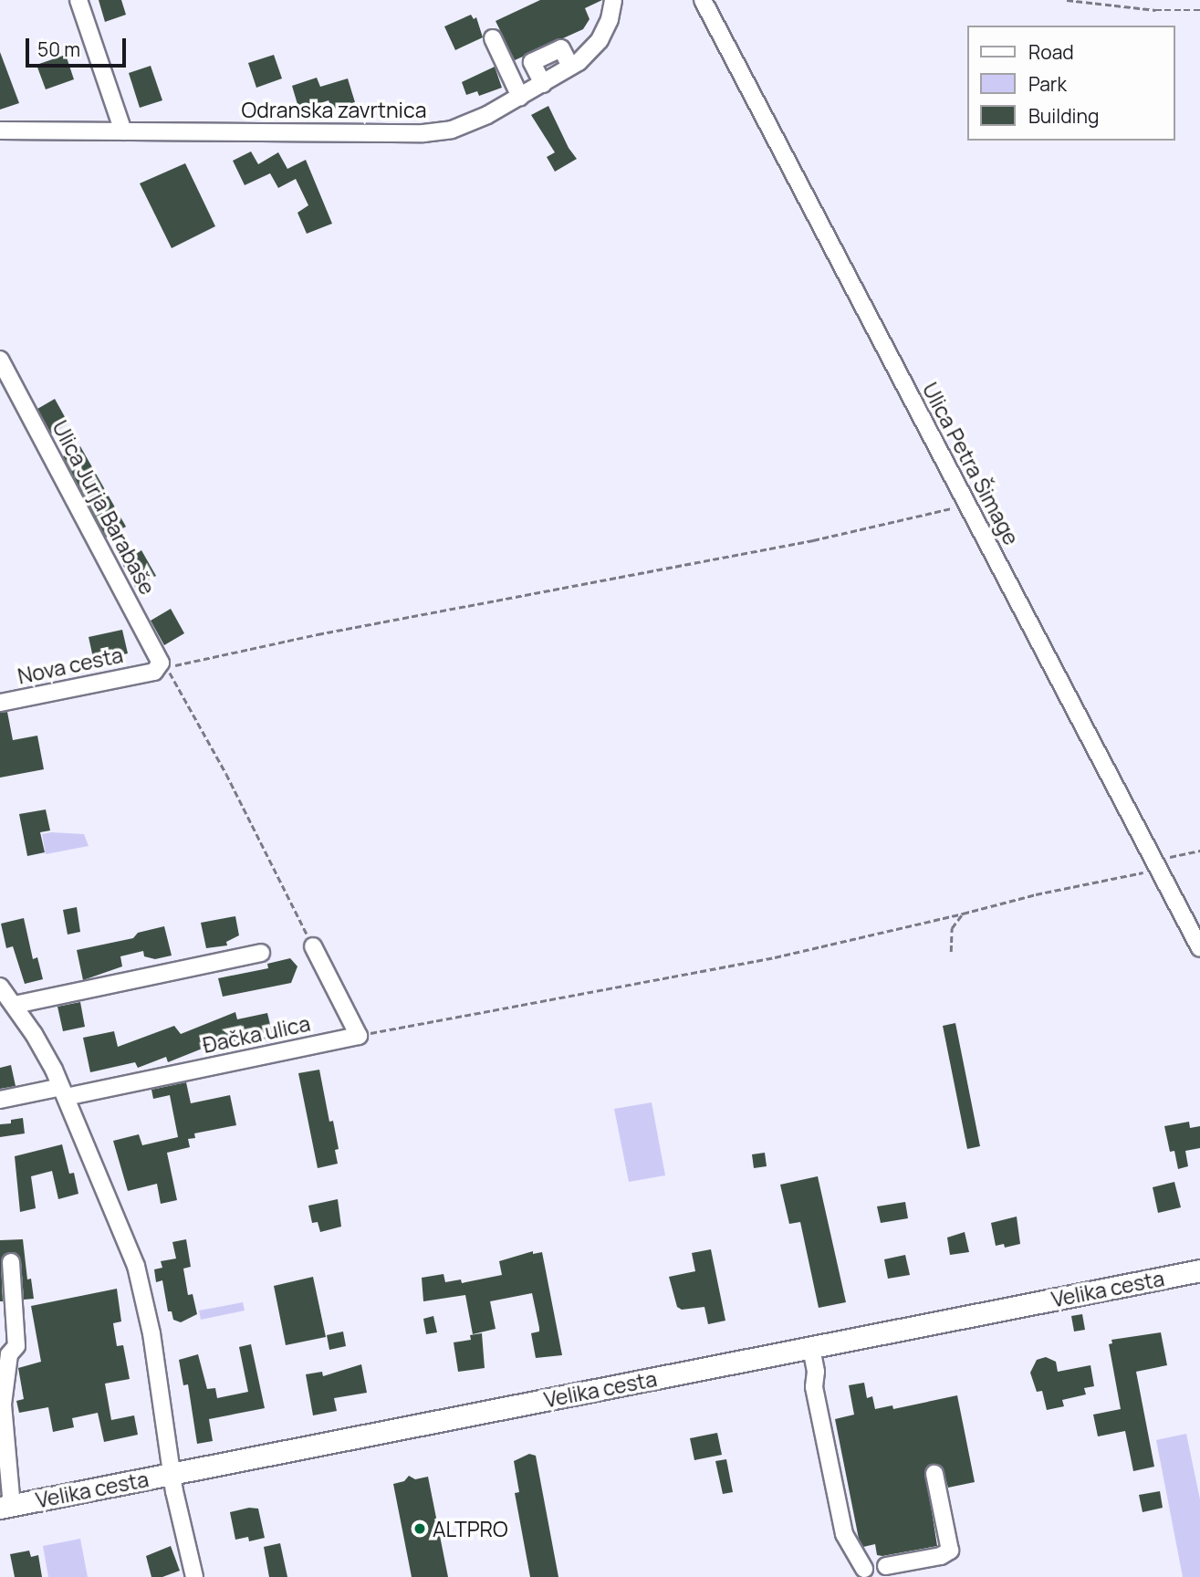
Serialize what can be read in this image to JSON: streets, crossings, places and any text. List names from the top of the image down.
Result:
{
  "streets": {
    "main road": ["Velika cesta"],
    "street": [
      "Odranska zavrtnica",
      "Ulica Petra Šimage",
      "Ulica Jurja Barabaše",
      "Nova cesta",
      "Đačka ulica"
    ]
  },
  "crossings": [
    ["Ulica Jurja Barabaše", "Nova cesta"]
  ],
  "places": ["ALTPRO"],
  "legend": ["Road", "Park", "Building"],
  "scale_bar": "50 m"
}
